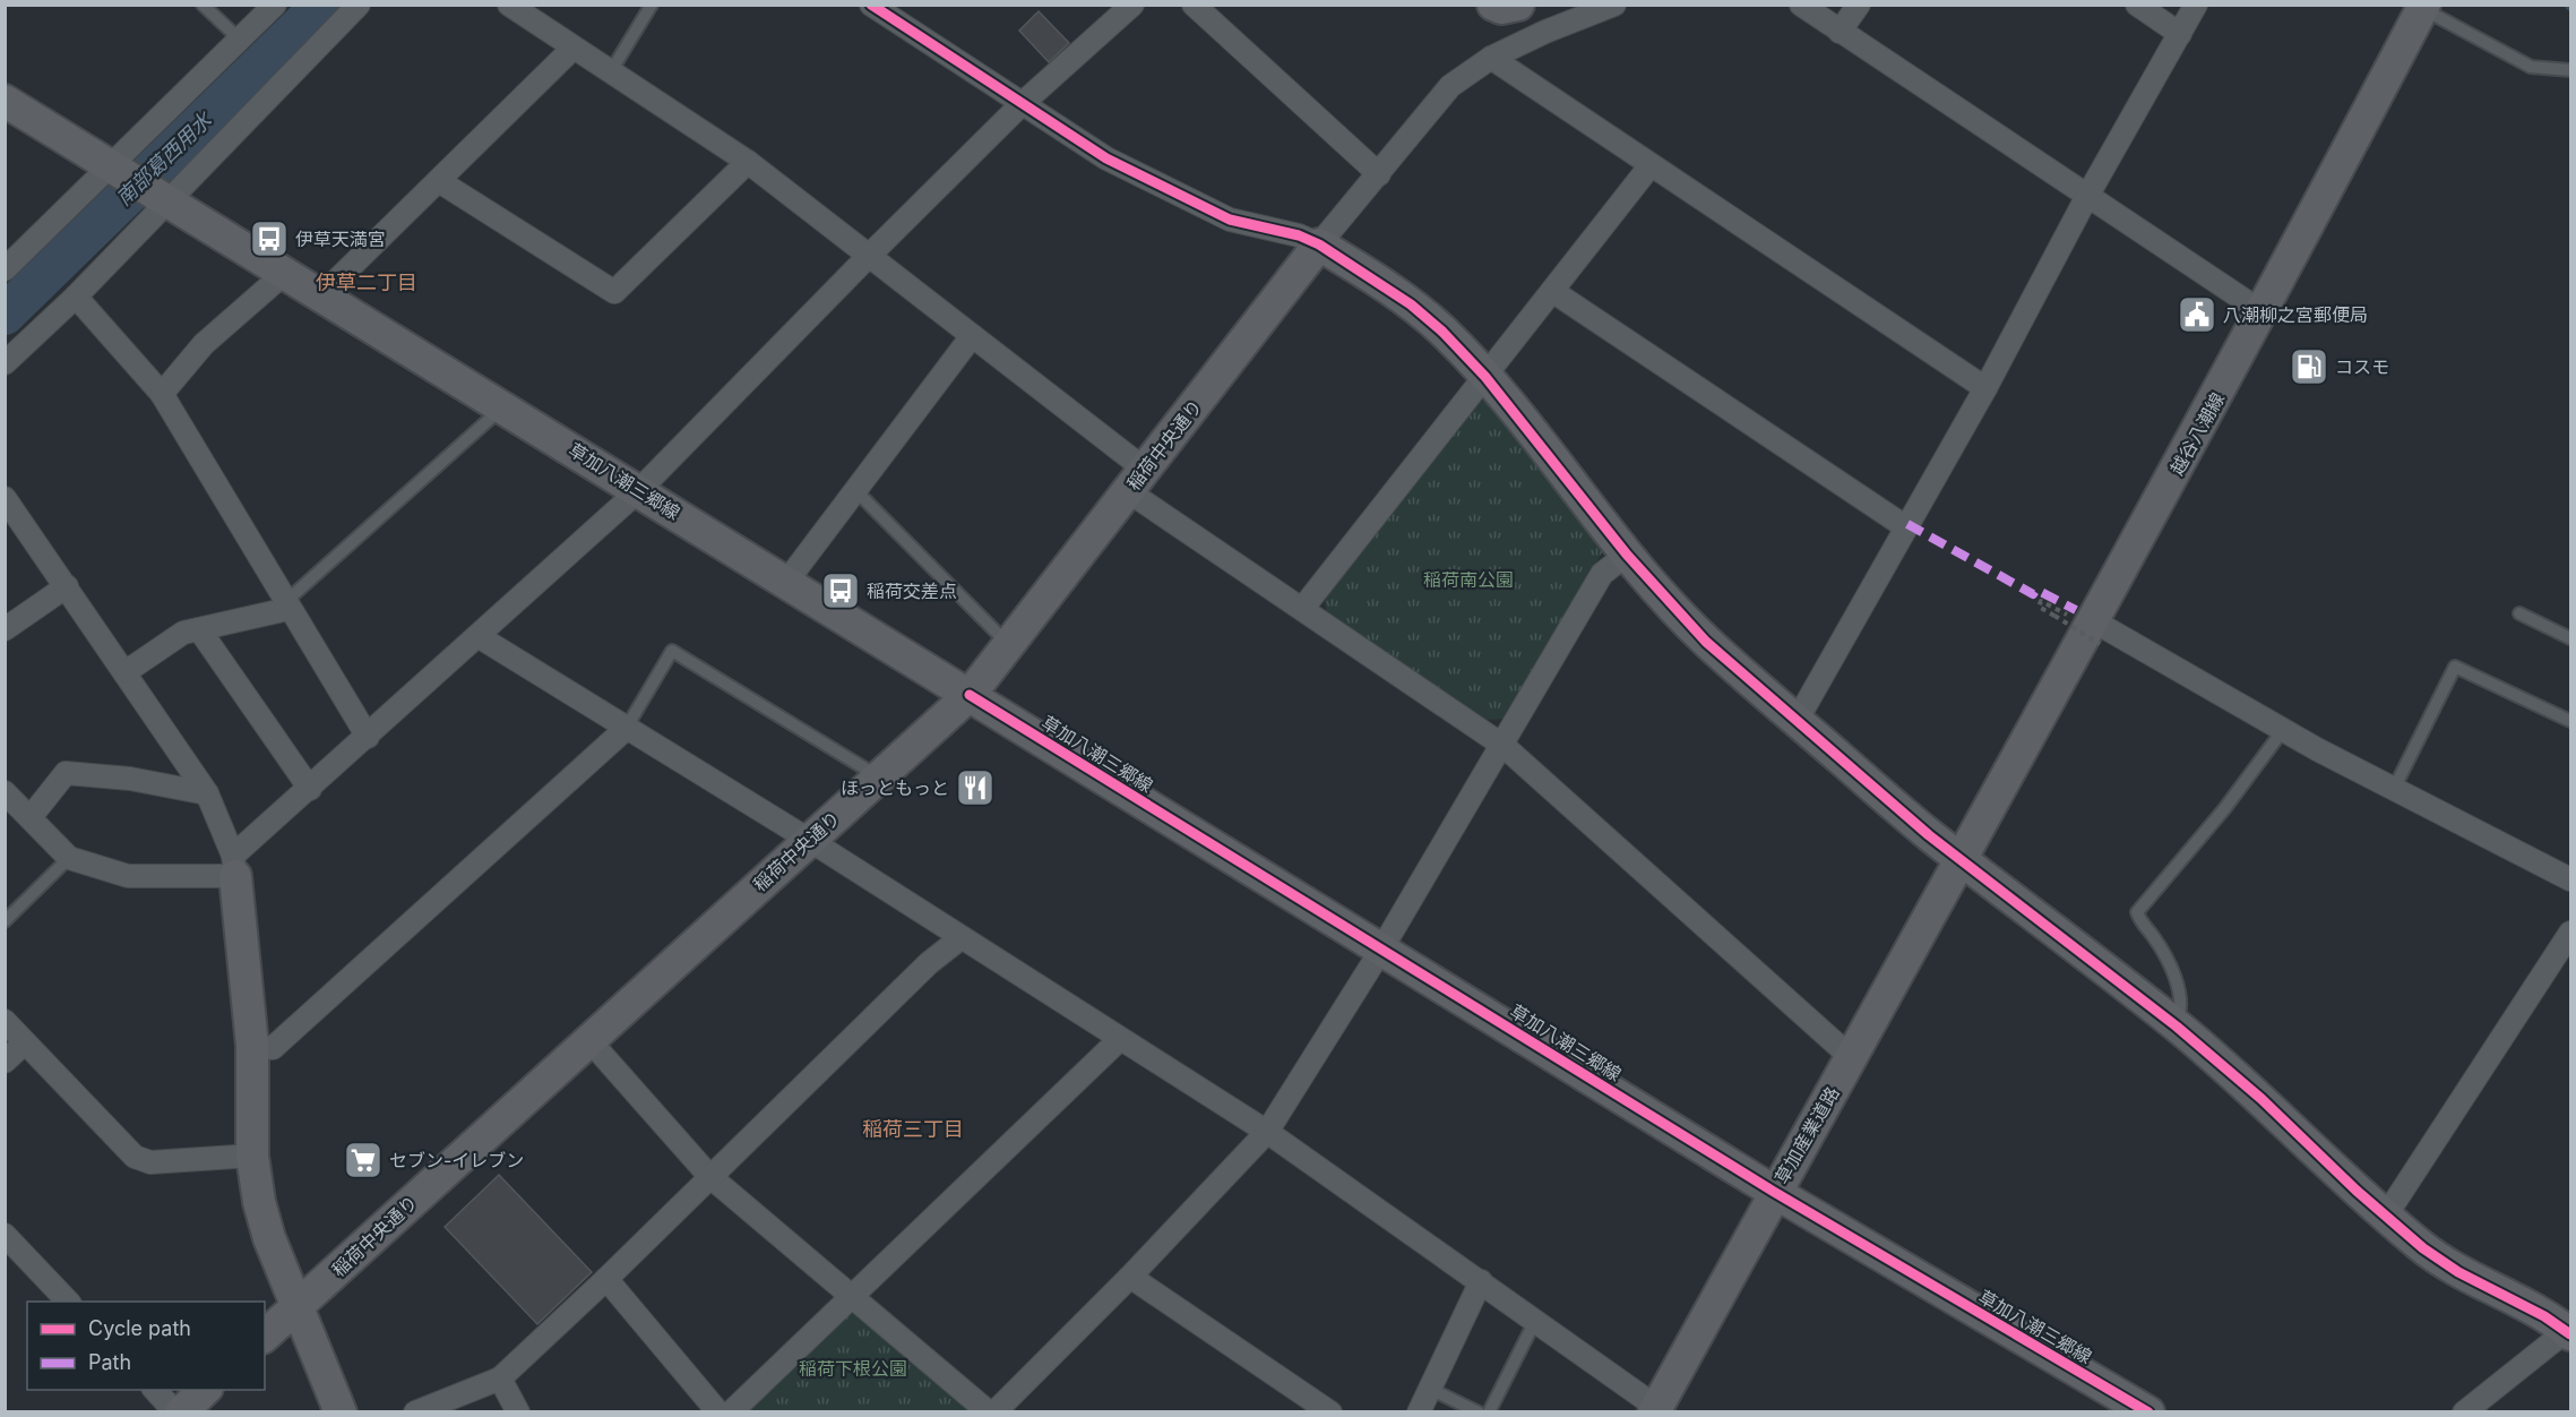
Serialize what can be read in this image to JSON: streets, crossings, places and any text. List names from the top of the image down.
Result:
{
  "streets": {
    "main road": [
      "越谷八潮線",
      "稲荷中央通り",
      "草加八潮三郷線",
      "草加産業道路"
    ]
  },
  "crossings": [
    ["越谷八潮線", "草加産業道路"],
    ["稲荷中央通り", "草加八潮三郷線"],
    ["草加八潮三郷線", "草加産業道路"]
  ],
  "districts": ["伊草二丁目", "稲荷三丁目"],
  "water": ["南部葛西用水"],
  "parks": ["稲荷南公園", "稲荷下根公園"],
  "places": {
    "bus stop": ["伊草天満宮", "稲荷交差点"],
    "public building": ["八潮柳之宮郵便局"],
    "fuel station": ["コスモ"],
    "restaurant": ["ほっともっと"],
    "supermarket": ["セブン-イレブン"]
  },
  "legend": ["Cycle path", "Path"]
}
